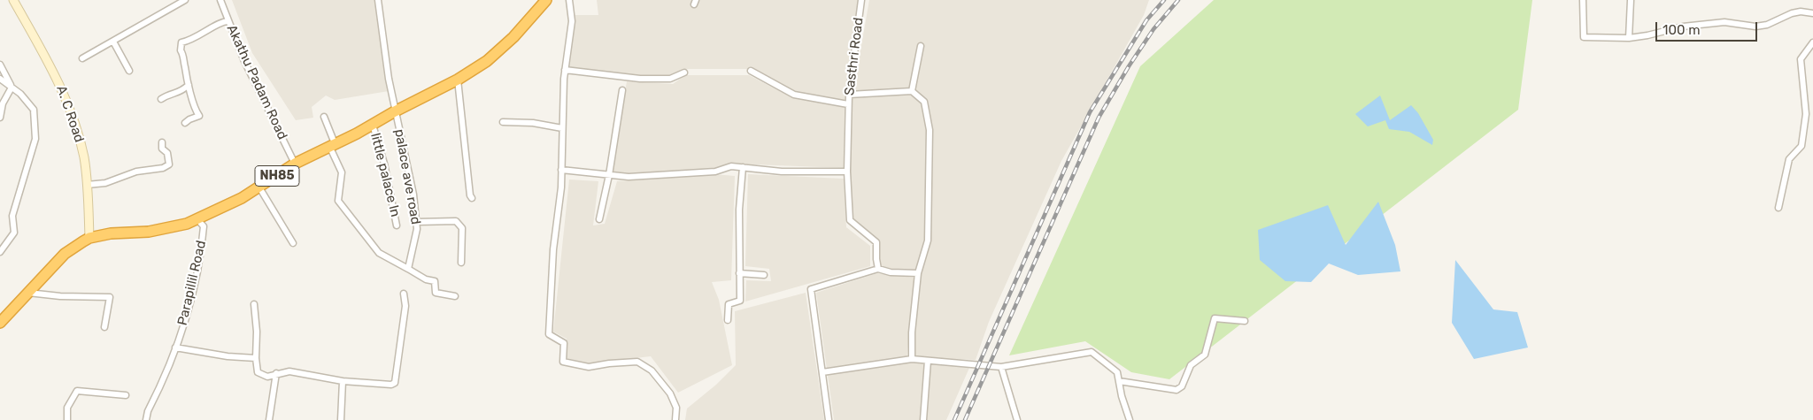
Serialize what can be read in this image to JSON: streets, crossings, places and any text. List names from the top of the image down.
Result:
{
  "streets": {
    "highway": ["NH85"],
    "main road": ["A. C Road"],
    "street": [
      "Sasthri Road",
      "Akathu Padam Road",
      "little palace ln",
      "palace ave road",
      "Parapillil Road"
    ]
  },
  "crossings": [
    ["Akathu Padam Road", "NH85"],
    ["A. C Road", "NH85"],
    ["little palace ln", "NH85"],
    ["NH85", "palace ave road"],
    ["NH85", "Parapillil Road"]
  ],
  "scale_bar": "100 m"
}
